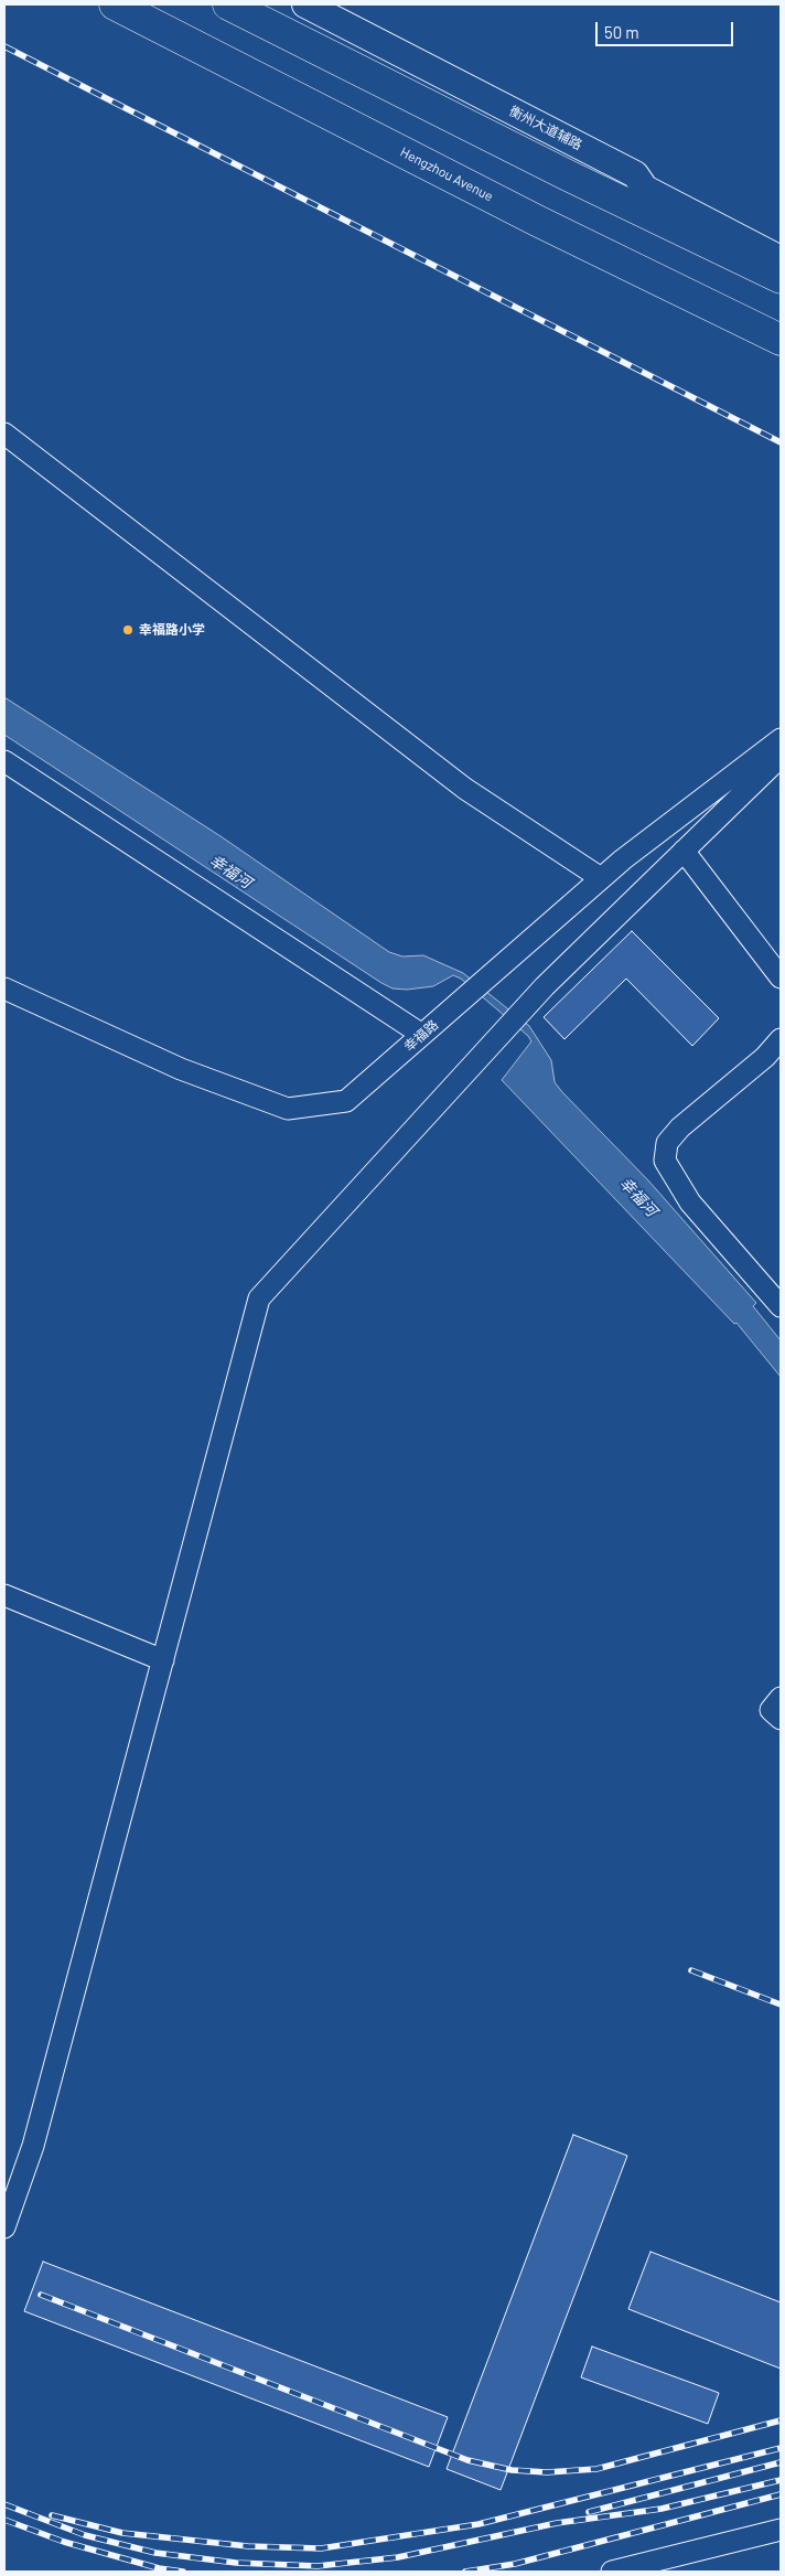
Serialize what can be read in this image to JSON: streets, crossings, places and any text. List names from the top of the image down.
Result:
{
  "streets": {
    "highway": ["Hengzhou Avenue"],
    "main road": ["衡州大道辅路"],
    "street": ["幸福路"]
  },
  "water": ["幸福河"],
  "places": ["幸福路小学"],
  "scale_bar": "50 m"
}
